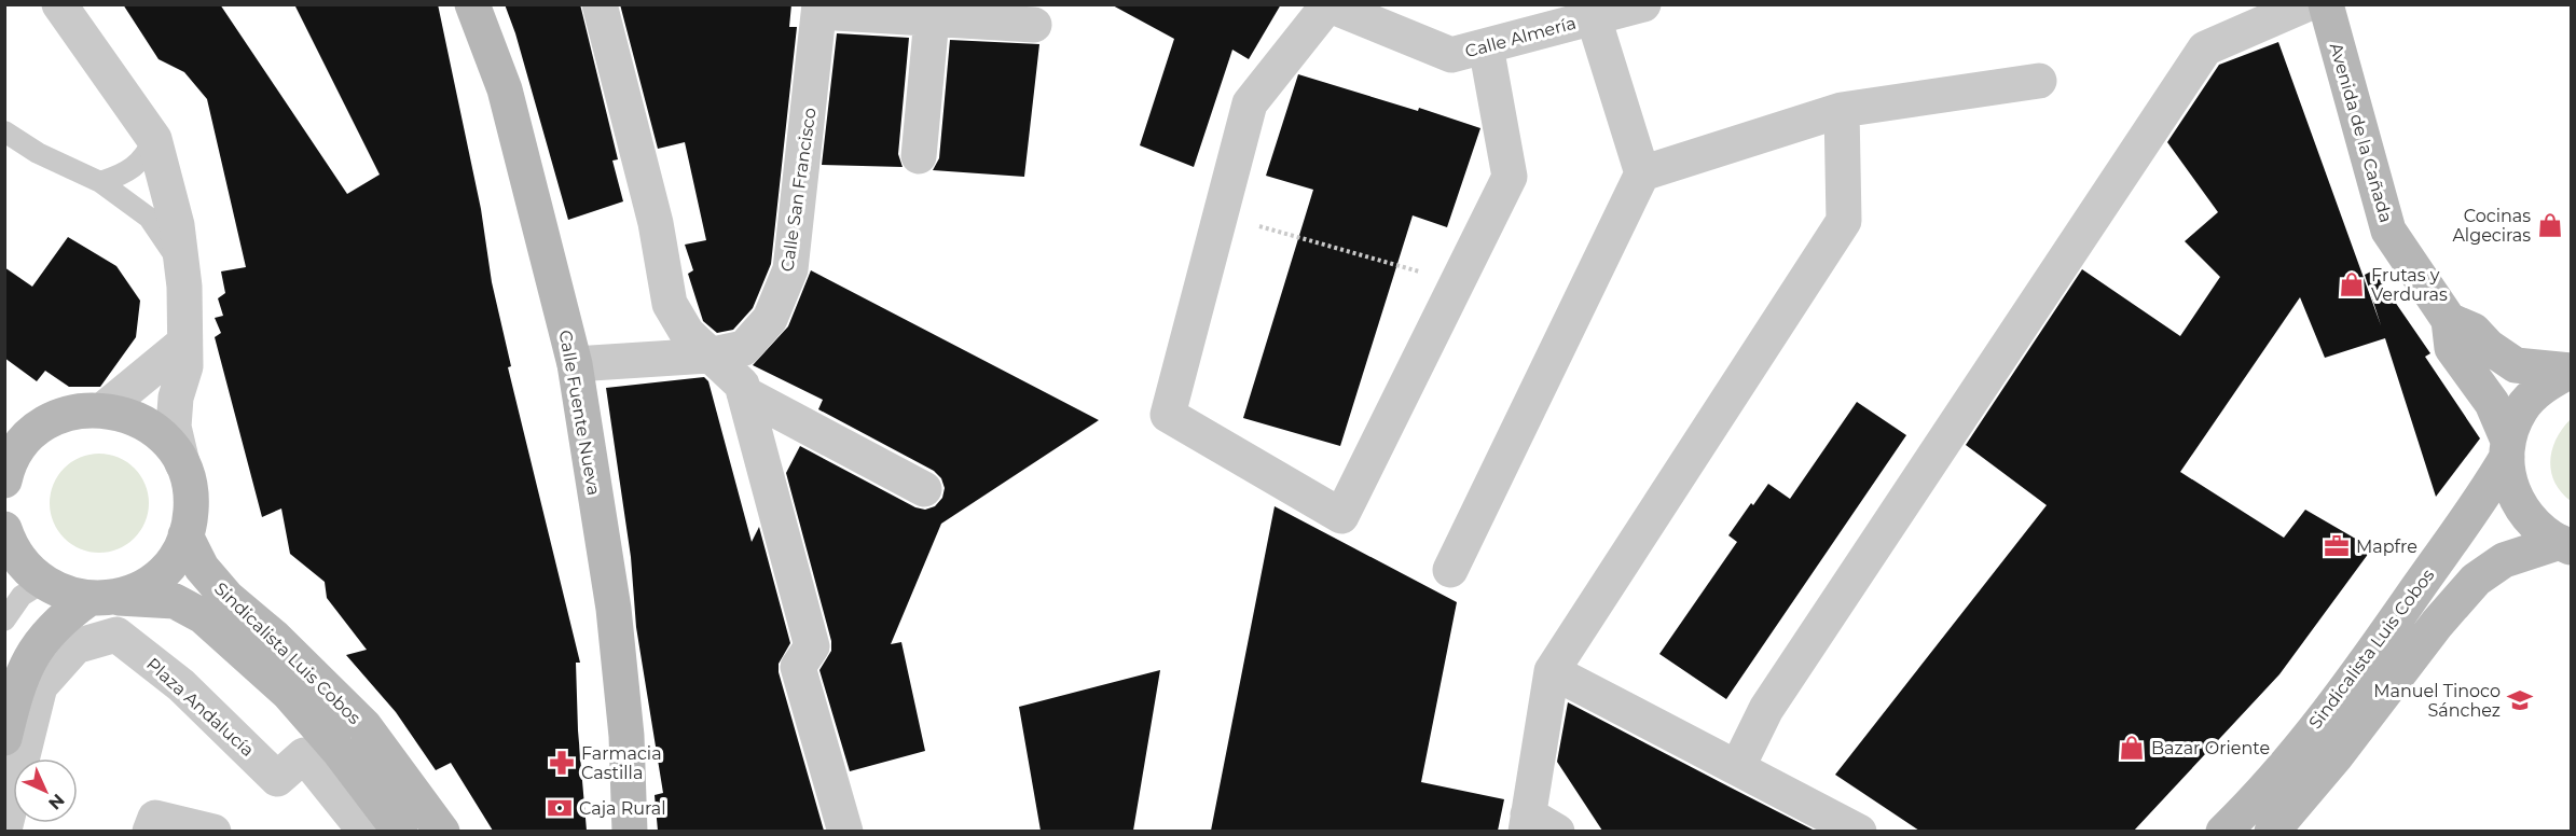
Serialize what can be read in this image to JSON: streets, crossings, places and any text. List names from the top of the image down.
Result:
{
  "streets": {
    "main road": ["Avenida de la Cañada", "Calle Fuente Nueva", "Sindicalista Luis Cobos"],
    "street": ["Calle Almería", "Calle San Francisco", "Plaza Andalucía"]
  },
  "crossings": [
    ["Avenida de la Cañada", "Sindicalista Luis Cobos"],
    ["Calle San Francisco", "Calle Fuente Nueva"]
  ],
  "places": {
    "shop": ["Cocinas Algeciras", "Frutas y Verduras", "Bazar Oriente"],
    "office": ["Mapfre"],
    "school or university": ["Manuel Tinoco Sánchez"],
    "pharmacy": ["Farmacia Castilla"],
    "bank": ["Caja Rural"]
  },
  "north": "bottom right"
}
